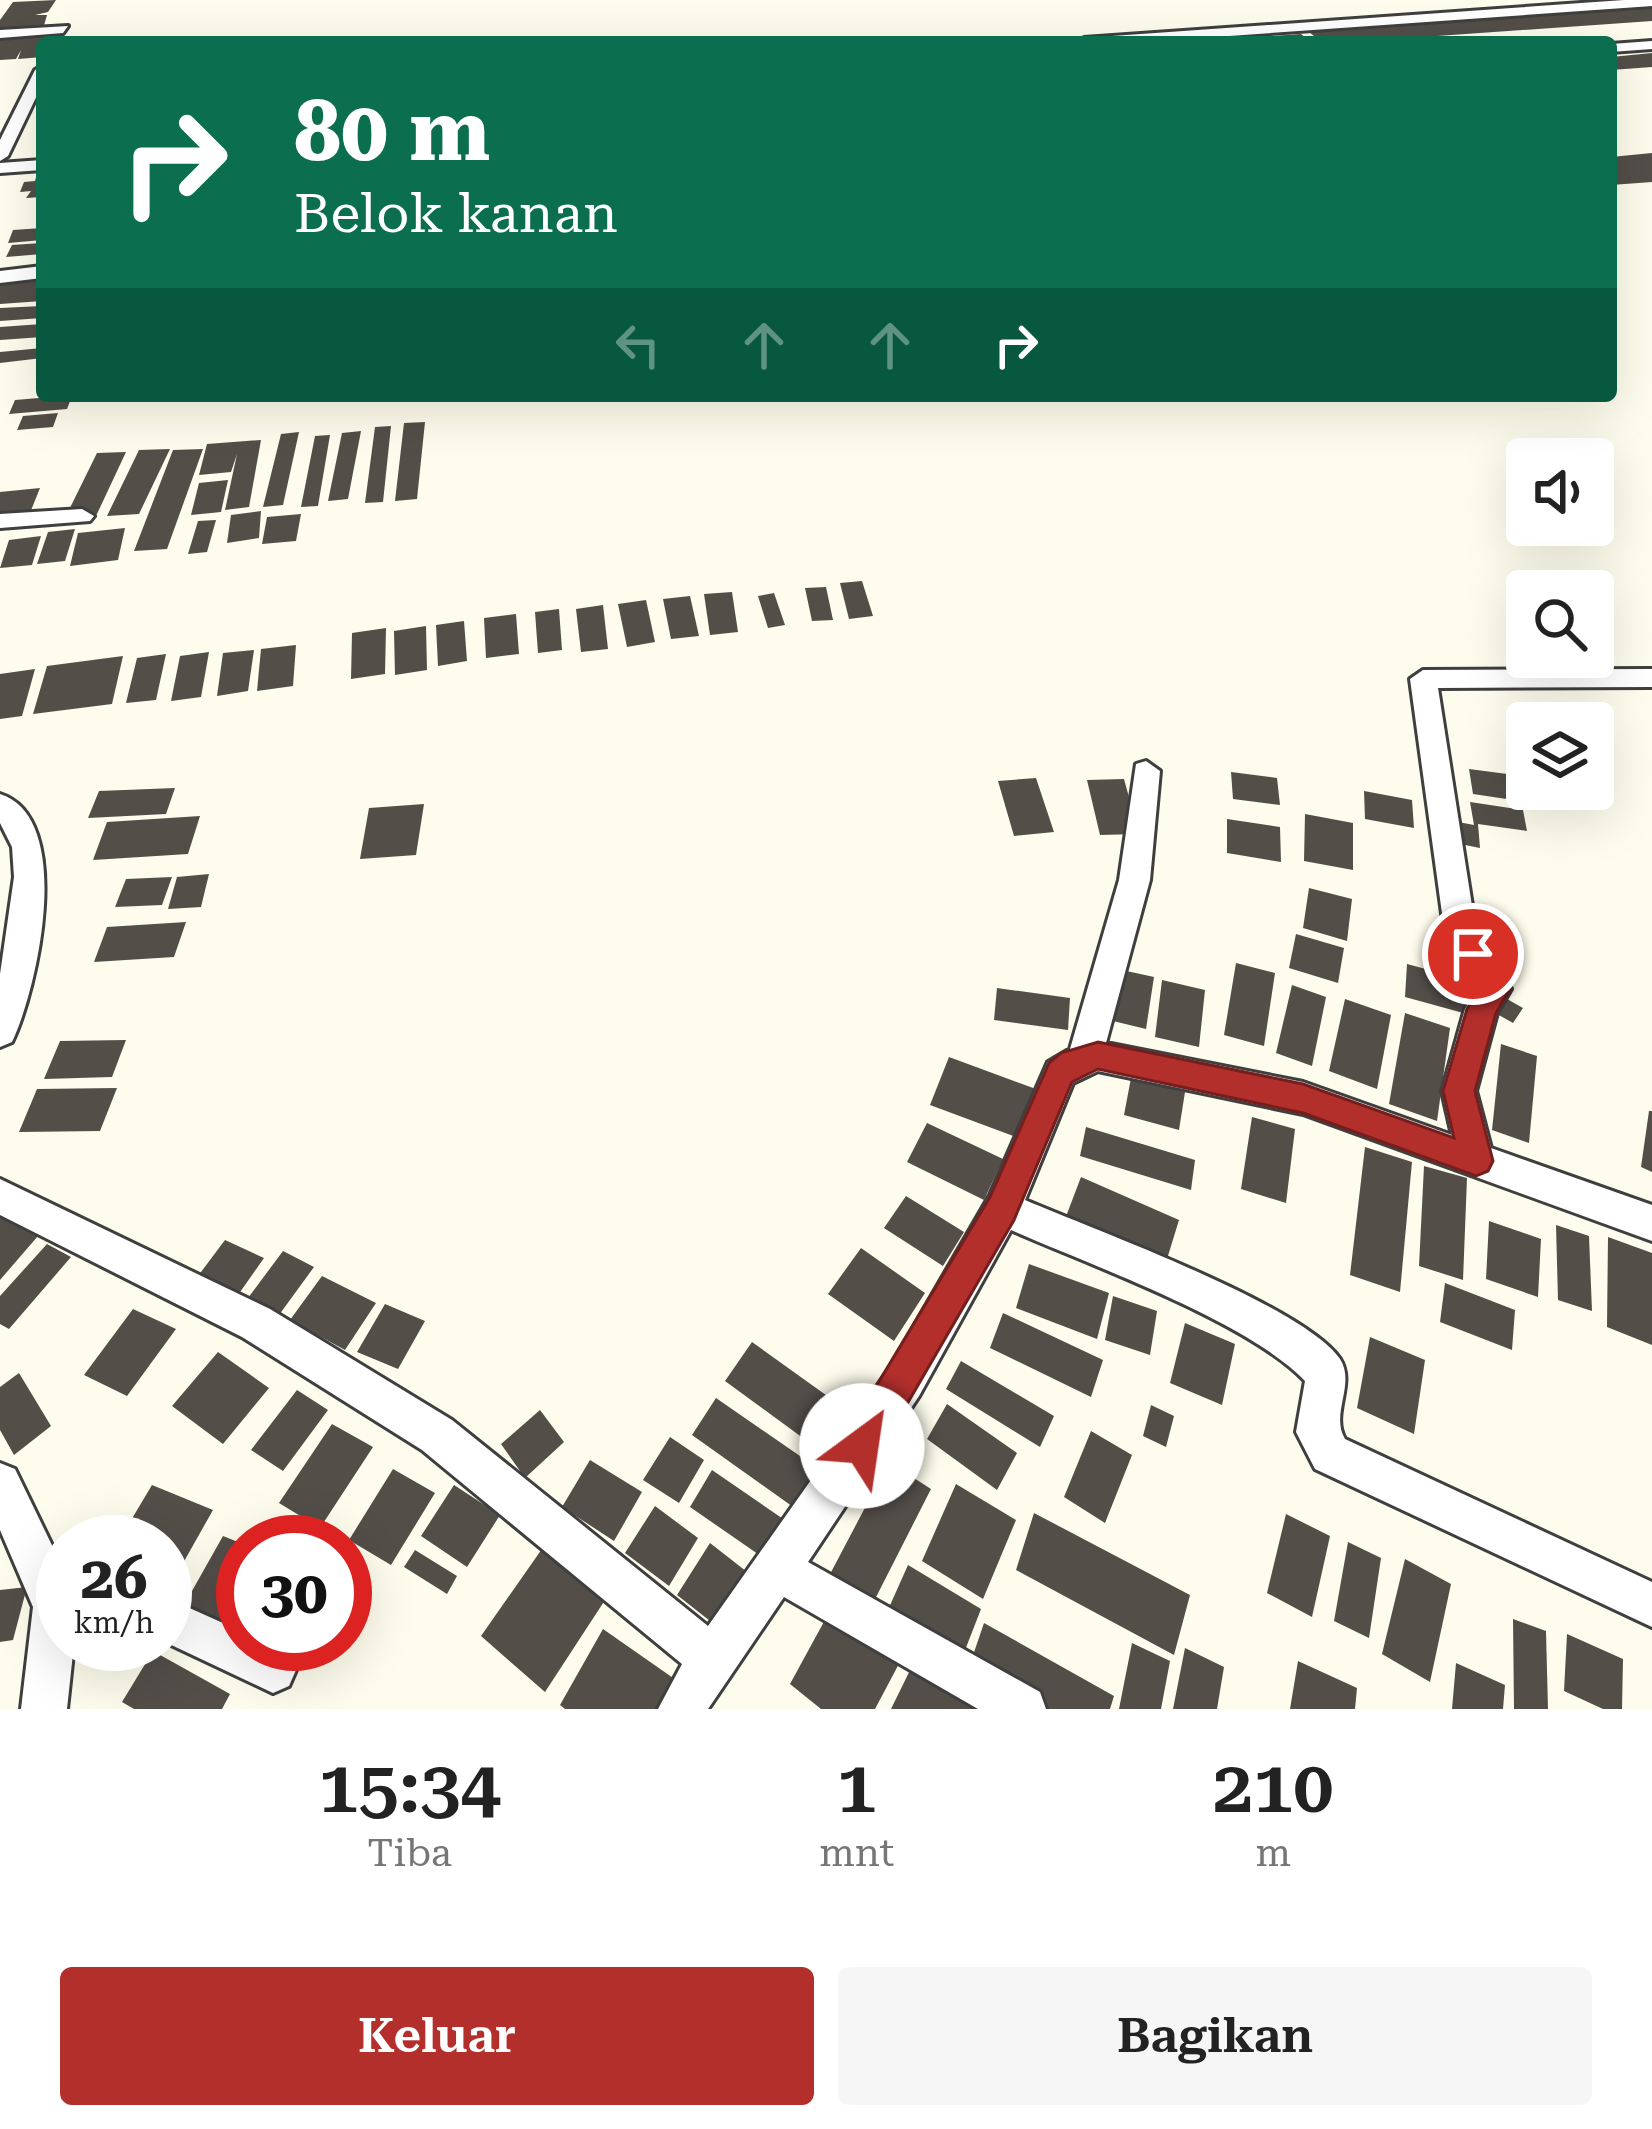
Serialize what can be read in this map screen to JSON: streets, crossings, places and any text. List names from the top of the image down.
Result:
{
  "page": {
    "turn": ["80 m", "Belok kanan"],
    "speed": "26 km/h",
    "limit": "30",
    "eta": [
      "15:34",
      "Tiba",
      "1",
      "mnt",
      "210",
      "m"
    ],
    "buttons": ["Keluar", "Bagikan"]
  }
}
